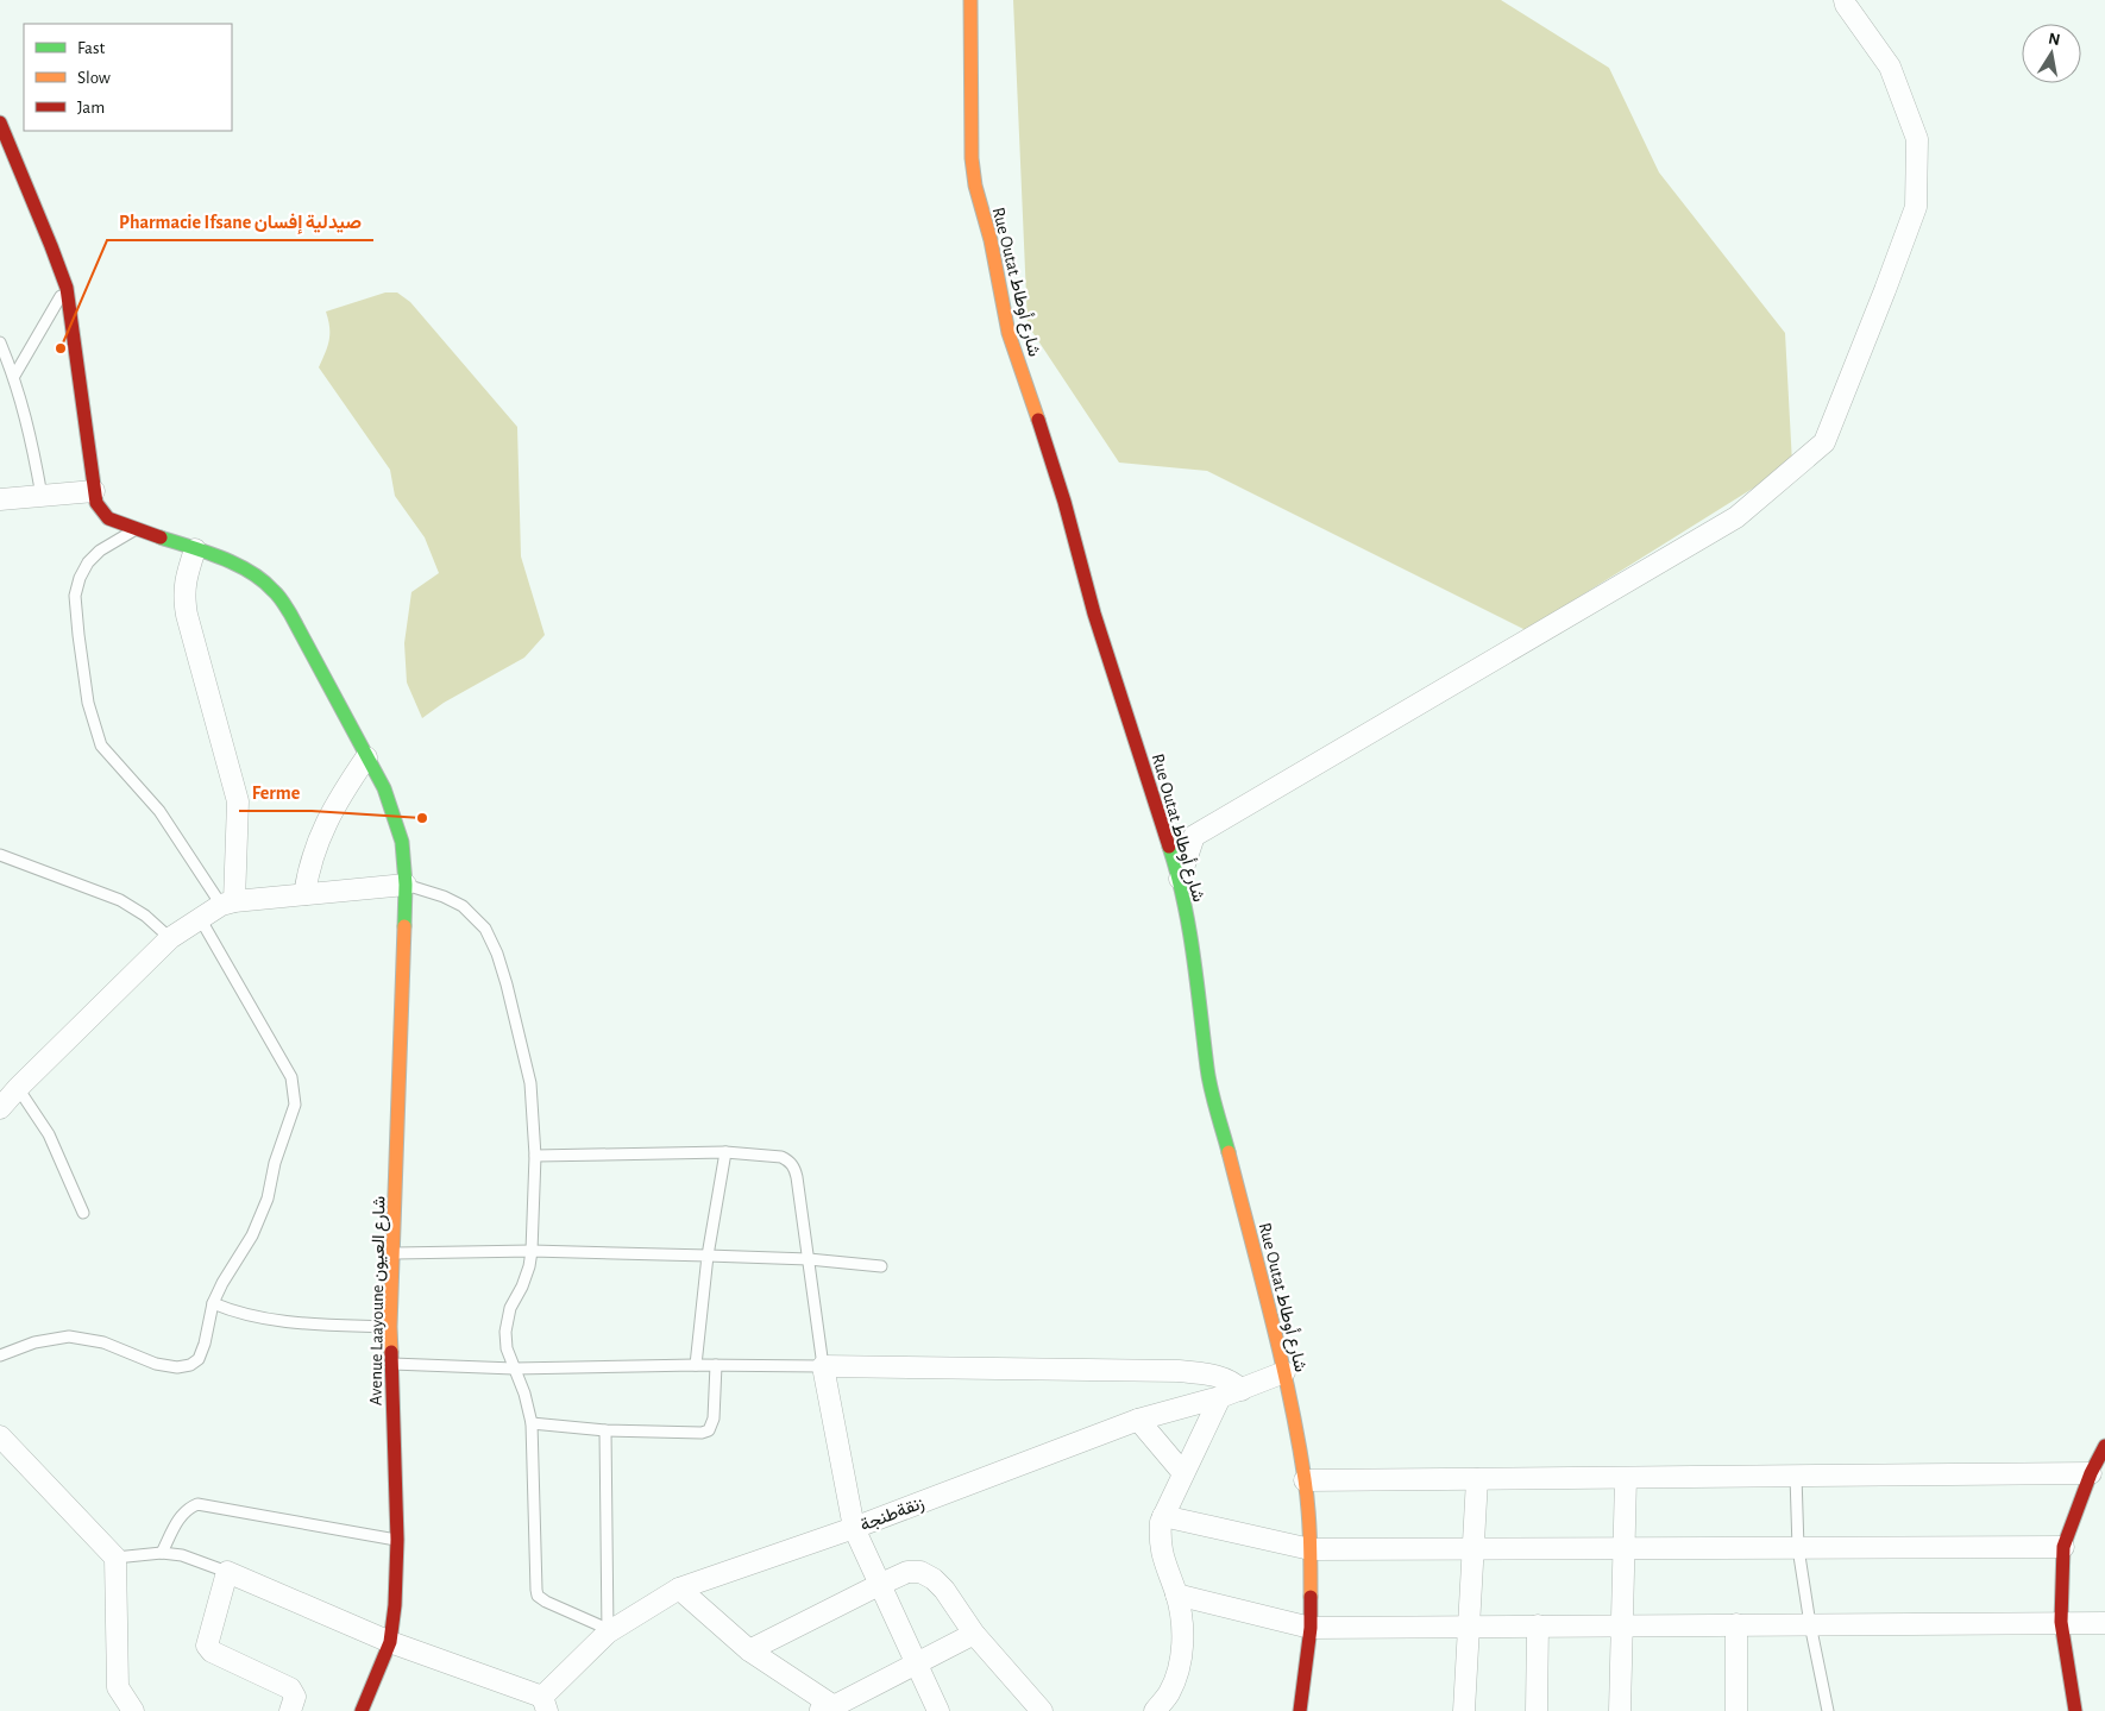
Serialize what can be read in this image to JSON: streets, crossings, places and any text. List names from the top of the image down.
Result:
{
  "streets": {
    "street": ["Rue Outat شارع أوطاط", "Avenue Laayoune شارع العيون", "زنقةطنجة"]
  },
  "crossings": [
    ["Rue Outat شارع أوطاط", "زنقةطنجة"]
  ],
  "places": ["Pharmacie Ifsane صيدلية إفسان", "Ferme"],
  "legend": ["Fast", "Slow", "Jam"],
  "north": "top"
}
